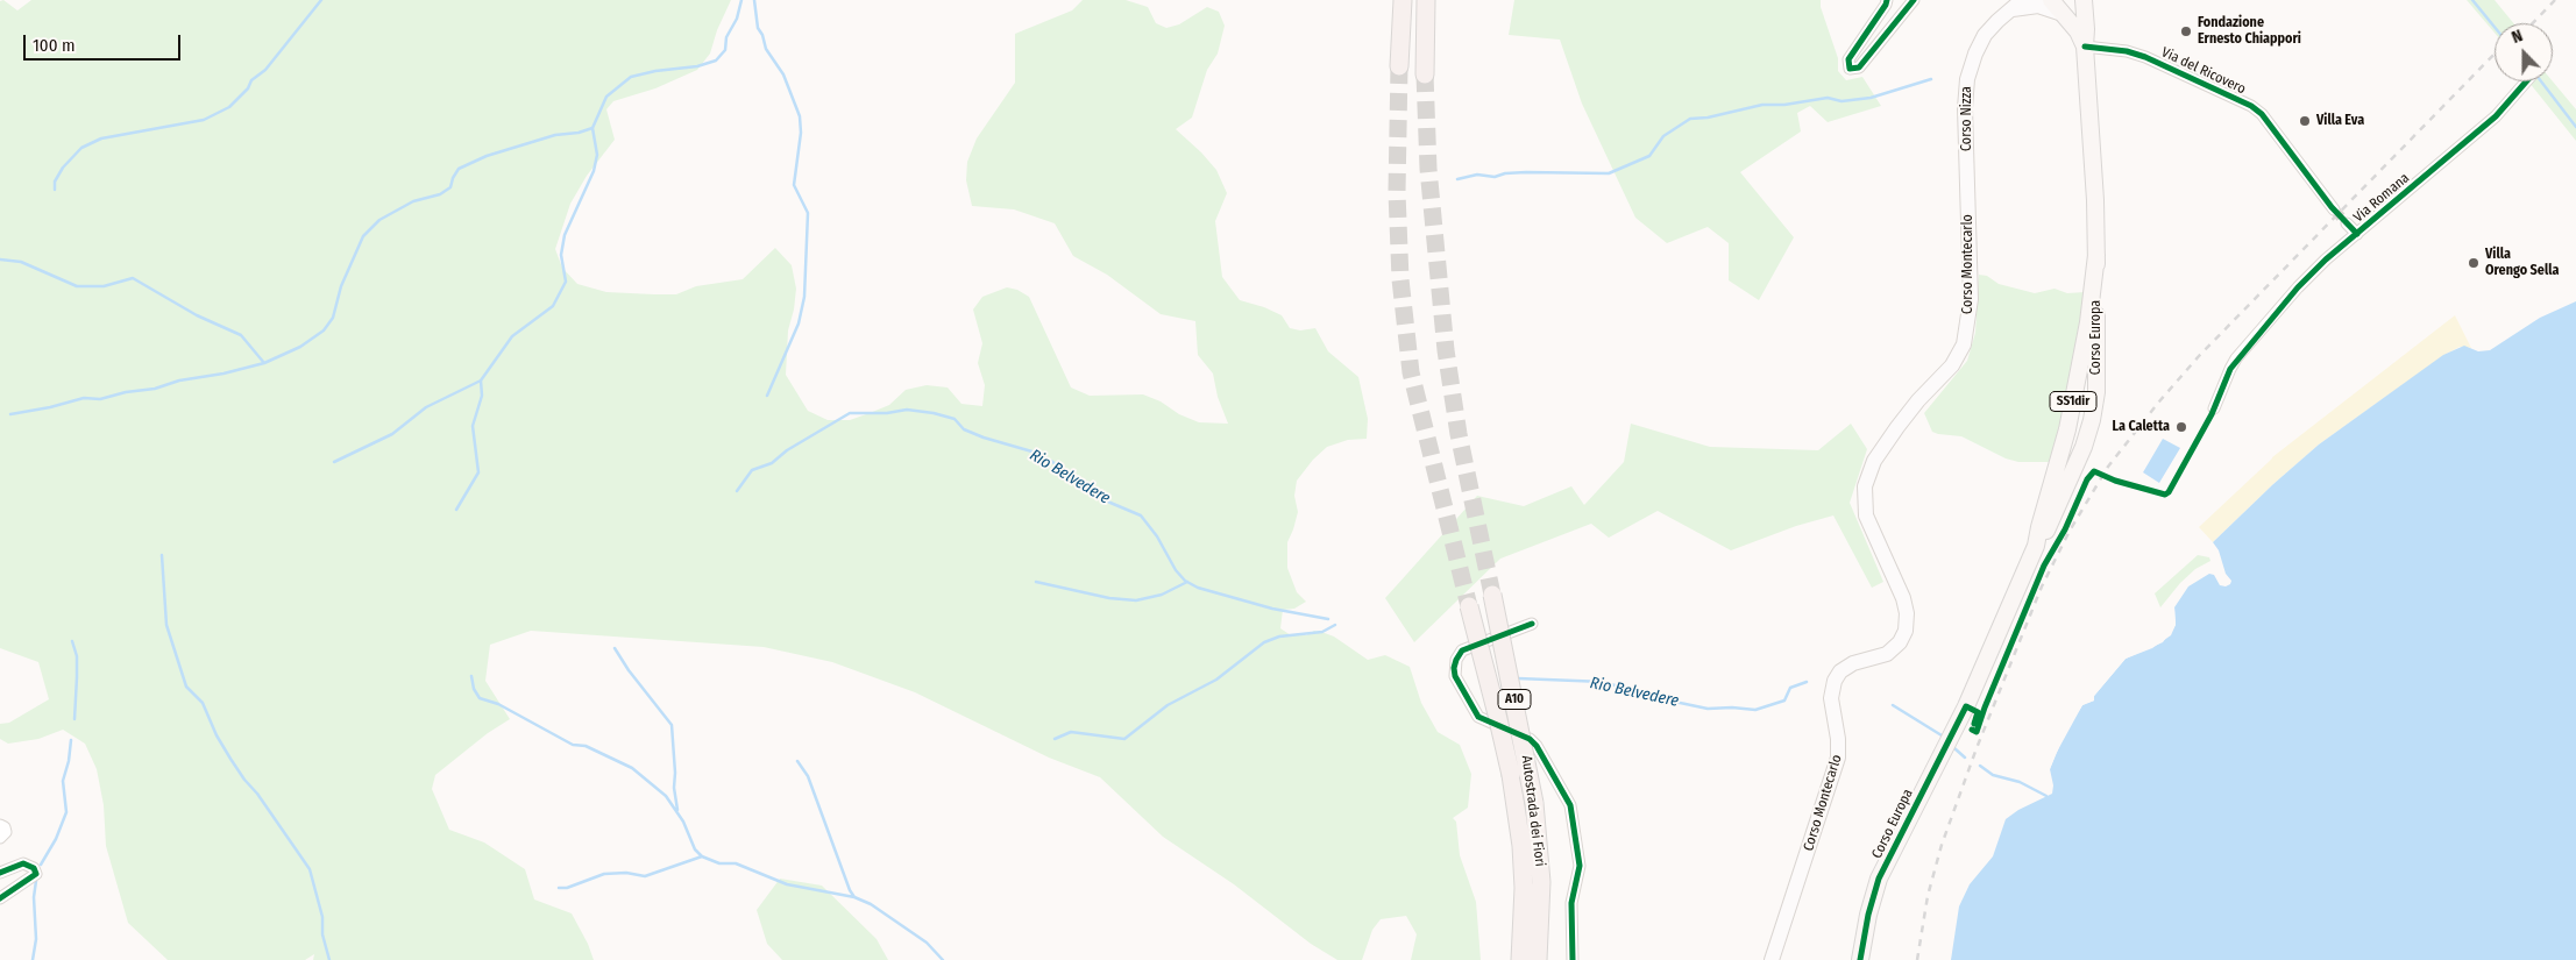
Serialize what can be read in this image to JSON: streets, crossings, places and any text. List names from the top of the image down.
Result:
{
  "streets": {
    "highway": ["A10", "Autostrada dei Fiori"],
    "main road": [
      "Corso Nizza",
      "Corso Montecarlo",
      "Corso Europa",
      "SS1dir"
    ],
    "street": ["Via del Ricovero", "Via Romana"]
  },
  "crossings": [
    ["Via del Ricovero", "Corso Europa"],
    ["Via del Ricovero", "SS1dir"],
    ["Corso Nizza", "Corso Montecarlo"],
    ["Corso Nizza", "SS1dir"],
    ["Corso Europa", "SS1dir"]
  ],
  "water": ["Rio Belvedere"],
  "places": [
    "Fondazione Ernesto Chiappori",
    "Villa Eva",
    "Villa Orengo Sella",
    "La Caletta"
  ],
  "scale_bar": "100 m",
  "north": "top"
}
